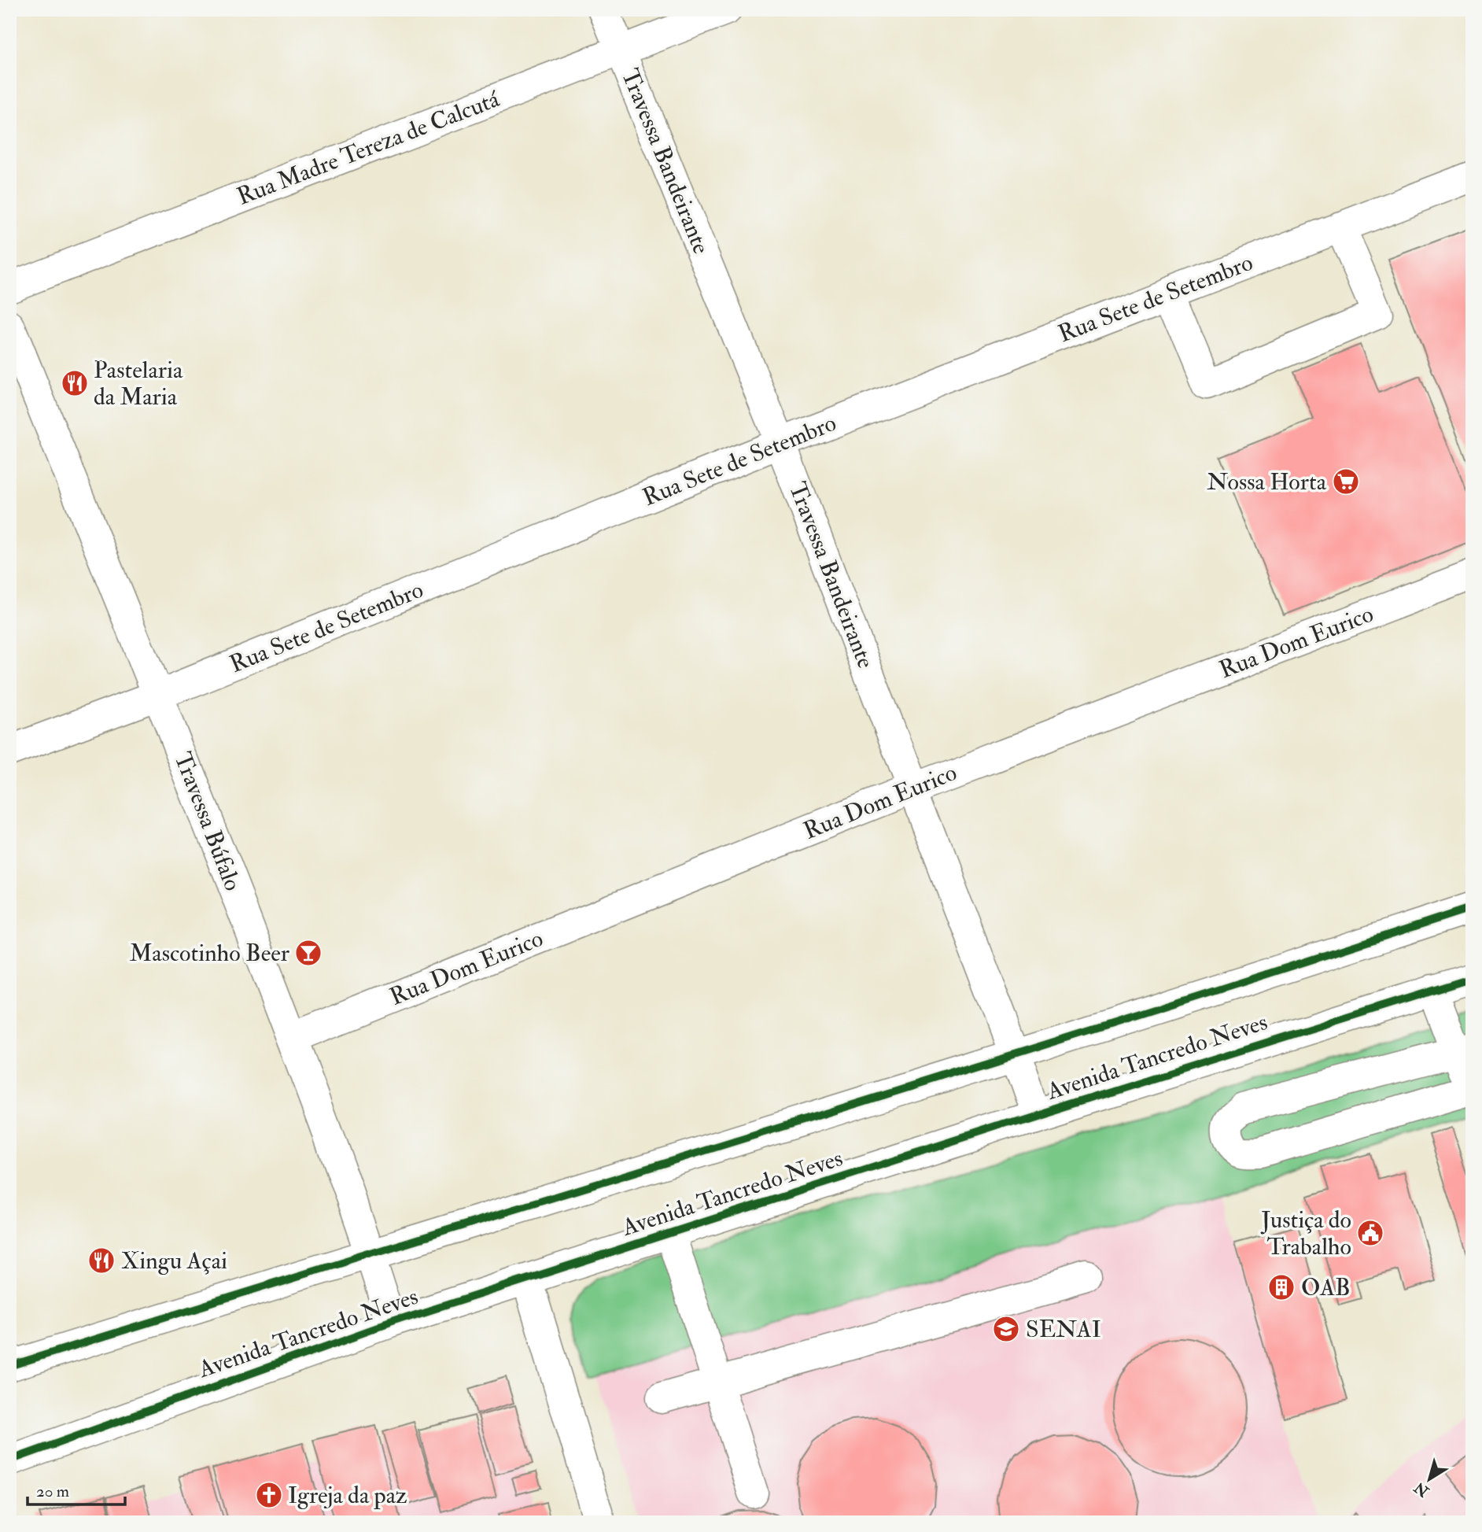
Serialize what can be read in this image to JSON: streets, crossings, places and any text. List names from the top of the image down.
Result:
{
  "streets": {
    "street": [
      "Rua Madre Tereza de Calcutá",
      "Travessa Bandeirante",
      "Rua Sete de Setembro",
      "Rua Dom Eurico",
      "Travessa Búfalo",
      "Avenida Tancredo Neves"
    ]
  },
  "crossings": [
    ["Rua Madre Tereza de Calcutá", "Travessa Bandeirante"],
    ["Travessa Bandeirante", "Rua Sete de Setembro"],
    ["Travessa Bandeirante", "Rua Dom Eurico"],
    ["Travessa Bandeirante", "Avenida Tancredo Neves"],
    ["Rua Sete de Setembro", "Travessa Búfalo"],
    ["Rua Dom Eurico", "Travessa Búfalo"],
    ["Travessa Búfalo", "Avenida Tancredo Neves"]
  ],
  "places": {
    "restaurant": ["Pastelaria da Maria", "Xingu Açai"],
    "supermarket": ["Nossa Horta"],
    "bar": ["Mascotinho Beer"],
    "public building": ["Justiça do Trabalho"],
    "building": ["OAB"],
    "school or university": ["SENAI"],
    "church": ["Igreja da paz"]
  },
  "scale_bar": "20 m",
  "north": "bottom left"
}
